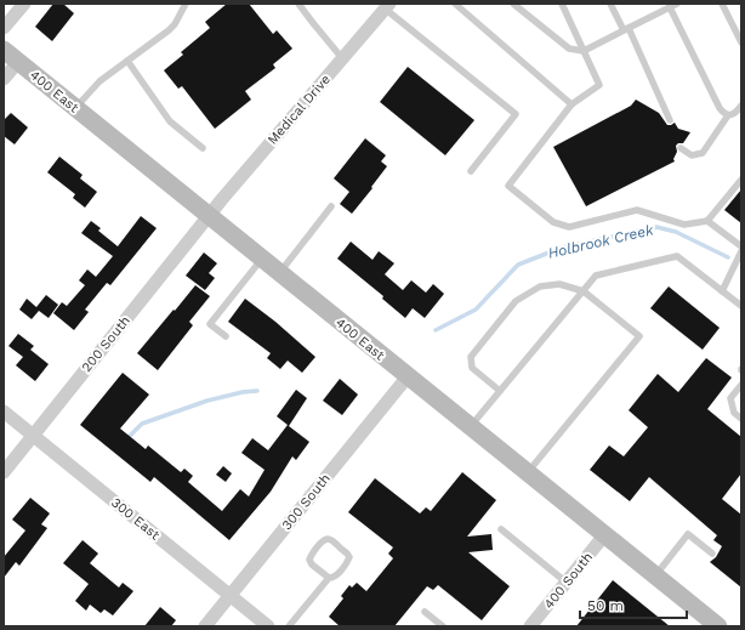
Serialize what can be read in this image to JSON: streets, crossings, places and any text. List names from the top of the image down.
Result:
{
  "streets": {
    "main road": ["400 East"],
    "street": [
      "Medical Drive",
      "200 South",
      "300 South",
      "300 East",
      "400 South"
    ]
  },
  "crossings": [
    ["400 East", "Medical Drive"],
    ["400 East", "200 South"],
    ["400 East", "300 South"],
    ["400 East", "400 South"],
    ["Medical Drive", "200 South"],
    ["200 South", "300 East"],
    ["300 South", "300 East"]
  ],
  "water": ["Holbrook Creek"],
  "scale_bar": "50 m"
}
